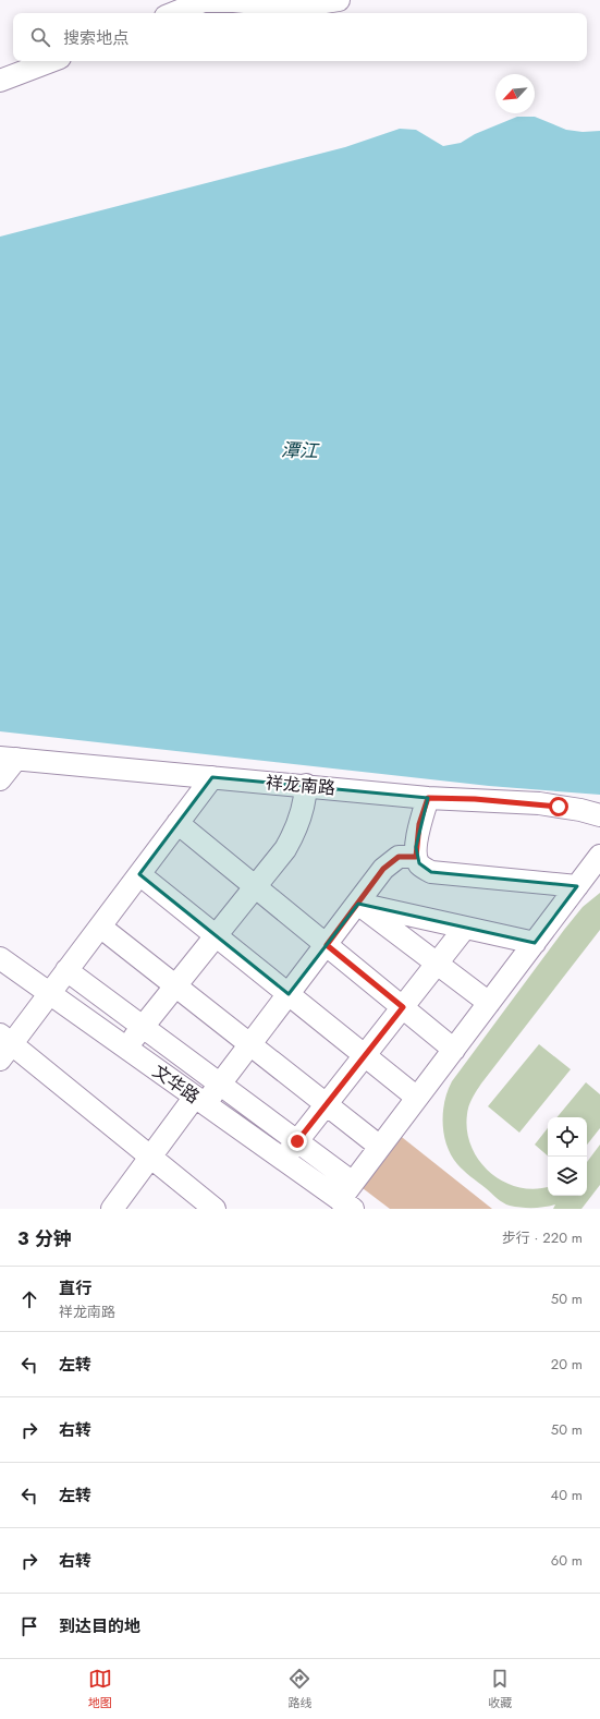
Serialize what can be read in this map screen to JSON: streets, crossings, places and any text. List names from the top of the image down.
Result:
{
  "streets": {
    "street": ["祥龙南路", "文华路"]
  },
  "water": ["潭江"],
  "north": "bottom left",
  "page": {
    "search": "搜索地点",
    "heading": ["3 分钟", "步行 · 220 m"],
    "list": [
      ["直行", "祥龙南路", "50 m"],
      ["左转", "20 m"],
      ["右转", "50 m"],
      ["左转", "40 m"],
      ["右转", "60 m"],
      "到达目的地"
    ],
    "nav": ["地图", "路线", "收藏"]
  }
}
